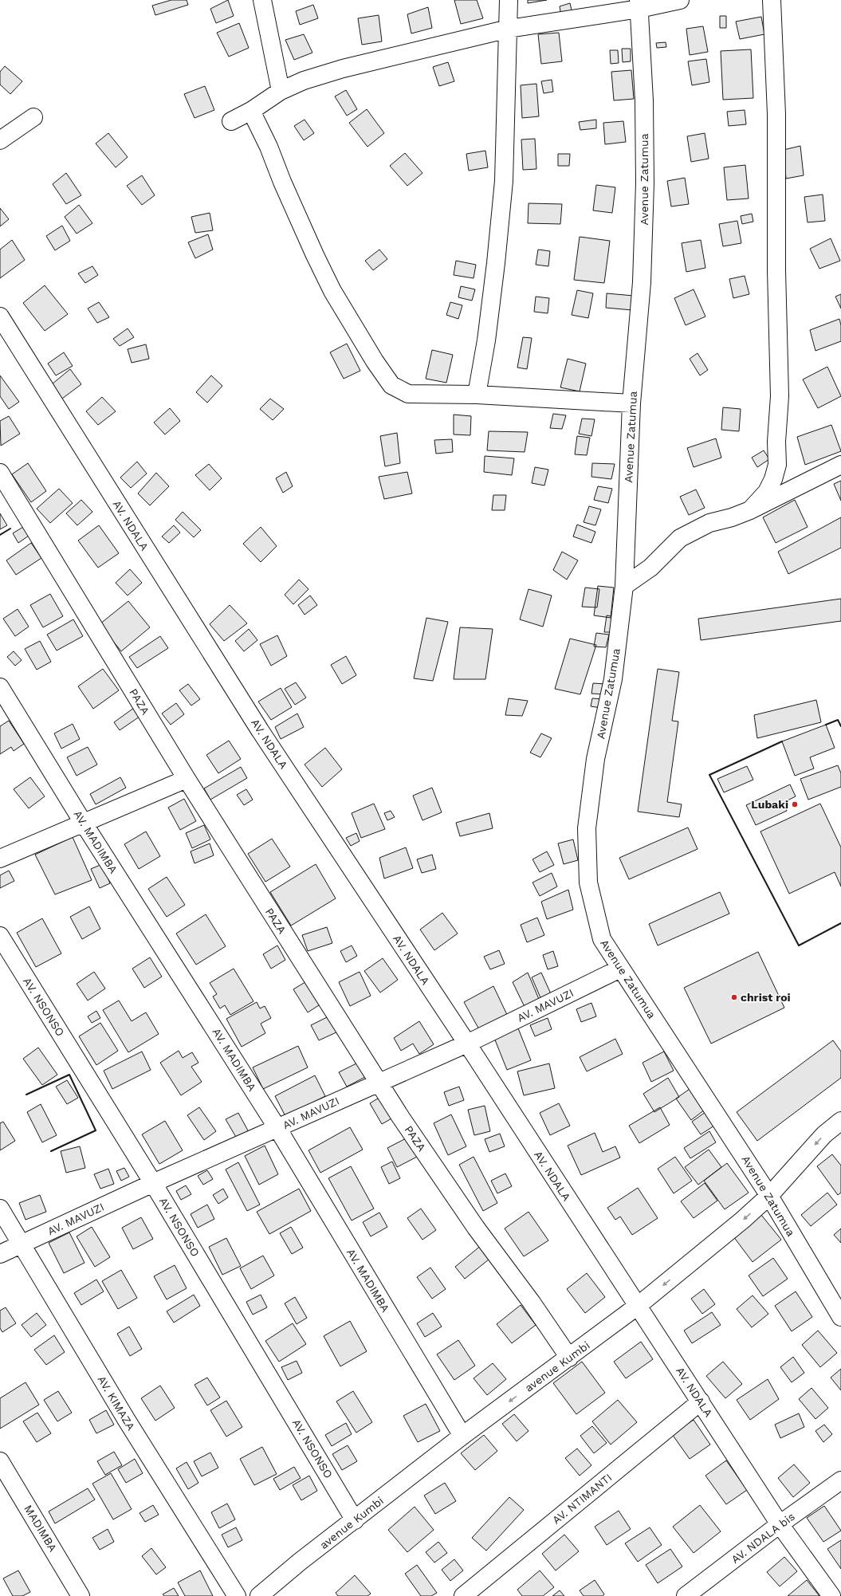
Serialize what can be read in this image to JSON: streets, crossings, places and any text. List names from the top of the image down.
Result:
{
  "streets": {
    "street": [
      "Avenue Zatumua",
      "AV. NDALA",
      "PAZA",
      "AV. MADIMBA",
      "AV. MAVUZI",
      "AV. NSONSO",
      "avenue Kumbi",
      "AV. KIMAZA",
      "AV. NTIMANTI",
      "MADIMBA",
      "AV. NDALA bis"
    ]
  },
  "crossings": [
    ["Avenue Zatumua", "AV. MAVUZI"],
    ["Avenue Zatumua", "avenue Kumbi"],
    ["AV. NDALA", "AV. MAVUZI"],
    ["AV. NDALA", "avenue Kumbi"],
    ["AV. NDALA", "AV. NTIMANTI"],
    ["AV. NDALA", "AV. NDALA bis"],
    ["PAZA", "AV. MAVUZI"],
    ["PAZA", "avenue Kumbi"],
    ["AV. MADIMBA", "AV. MAVUZI"],
    ["AV. MADIMBA", "avenue Kumbi"],
    ["AV. MAVUZI", "AV. NSONSO"],
    ["AV. MAVUZI", "AV. KIMAZA"],
    ["AV. NSONSO", "avenue Kumbi"]
  ],
  "one_way": ["avenue Kumbi"],
  "places": ["Lubaki", "christ roi"]
}
